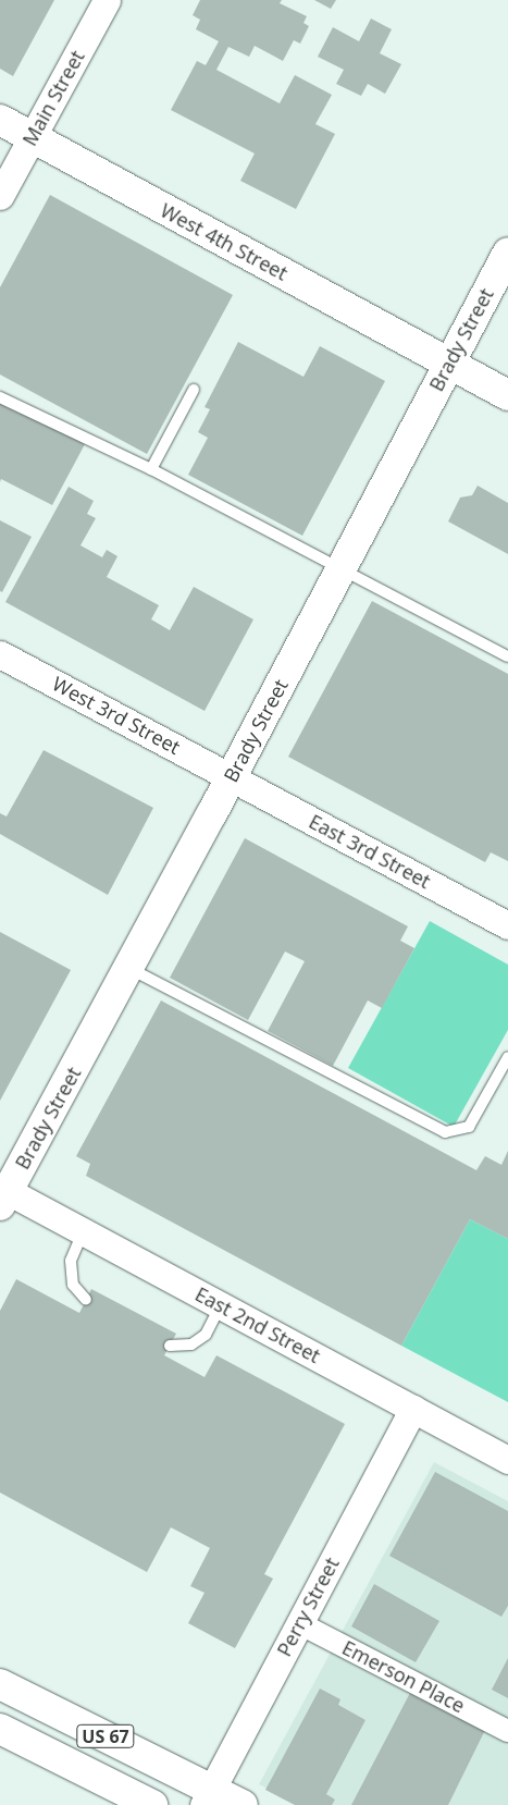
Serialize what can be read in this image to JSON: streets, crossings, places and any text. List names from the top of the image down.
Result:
{
  "streets": {
    "main road": ["West 4th Street", "Brady Street", "US 67"],
    "street": [
      "Main Street",
      "West 3rd Street",
      "East 3rd Street",
      "East 2nd Street",
      "Perry Street",
      "Emerson Place"
    ]
  },
  "crossings": [
    ["Main Street", "West 4th Street"],
    ["West 4th Street", "Brady Street"],
    ["Brady Street", "West 3rd Street"],
    ["Brady Street", "East 3rd Street"],
    ["Brady Street", "East 2nd Street"],
    ["West 3rd Street", "East 3rd Street"],
    ["East 2nd Street", "Perry Street"],
    ["Perry Street", "Emerson Place"],
    ["Perry Street", "US 67"]
  ]
}
